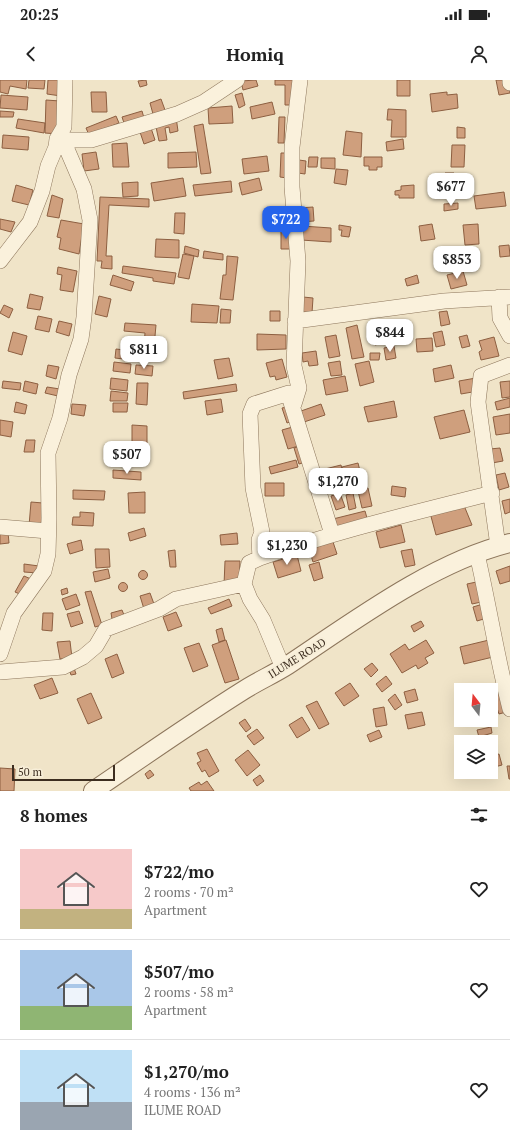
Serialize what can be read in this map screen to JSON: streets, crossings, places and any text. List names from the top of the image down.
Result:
{
  "streets": {
    "street": ["ILUME ROAD"]
  },
  "scale_bar": "50 m",
  "north": "top",
  "page": {
    "status": "20:25",
    "header": "Homiq",
    "price": [
      "$677",
      "$722",
      "$853",
      "$844",
      "$811",
      "$507",
      "$1,270",
      "$1,230"
    ],
    "scale": "50 m",
    "heading": "8 homes",
    "list": [
      {
        "name": "$722/mo",
        "note": "2 rooms · 70 m² · Apartment"
      },
      {
        "name": "$507/mo",
        "note": "2 rooms · 58 m² · Apartment"
      },
      {
        "name": "$1,270/mo",
        "note": "4 rooms · 136 m² · ILUME ROAD"
      }
    ]
  }
}
